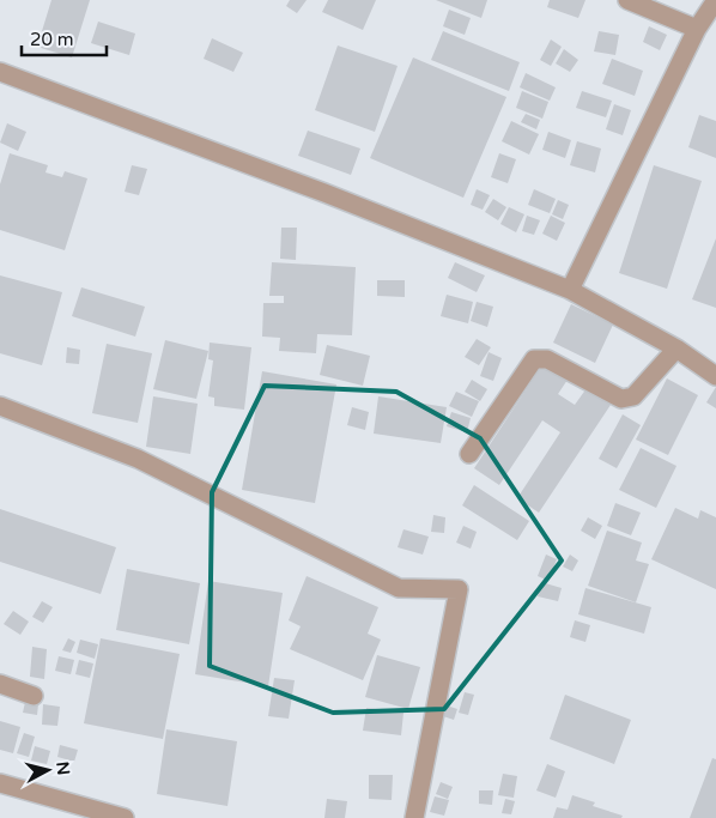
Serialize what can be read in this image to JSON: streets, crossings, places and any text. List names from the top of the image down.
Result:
{
  "scale_bar": "20 m",
  "north": "right"
}
